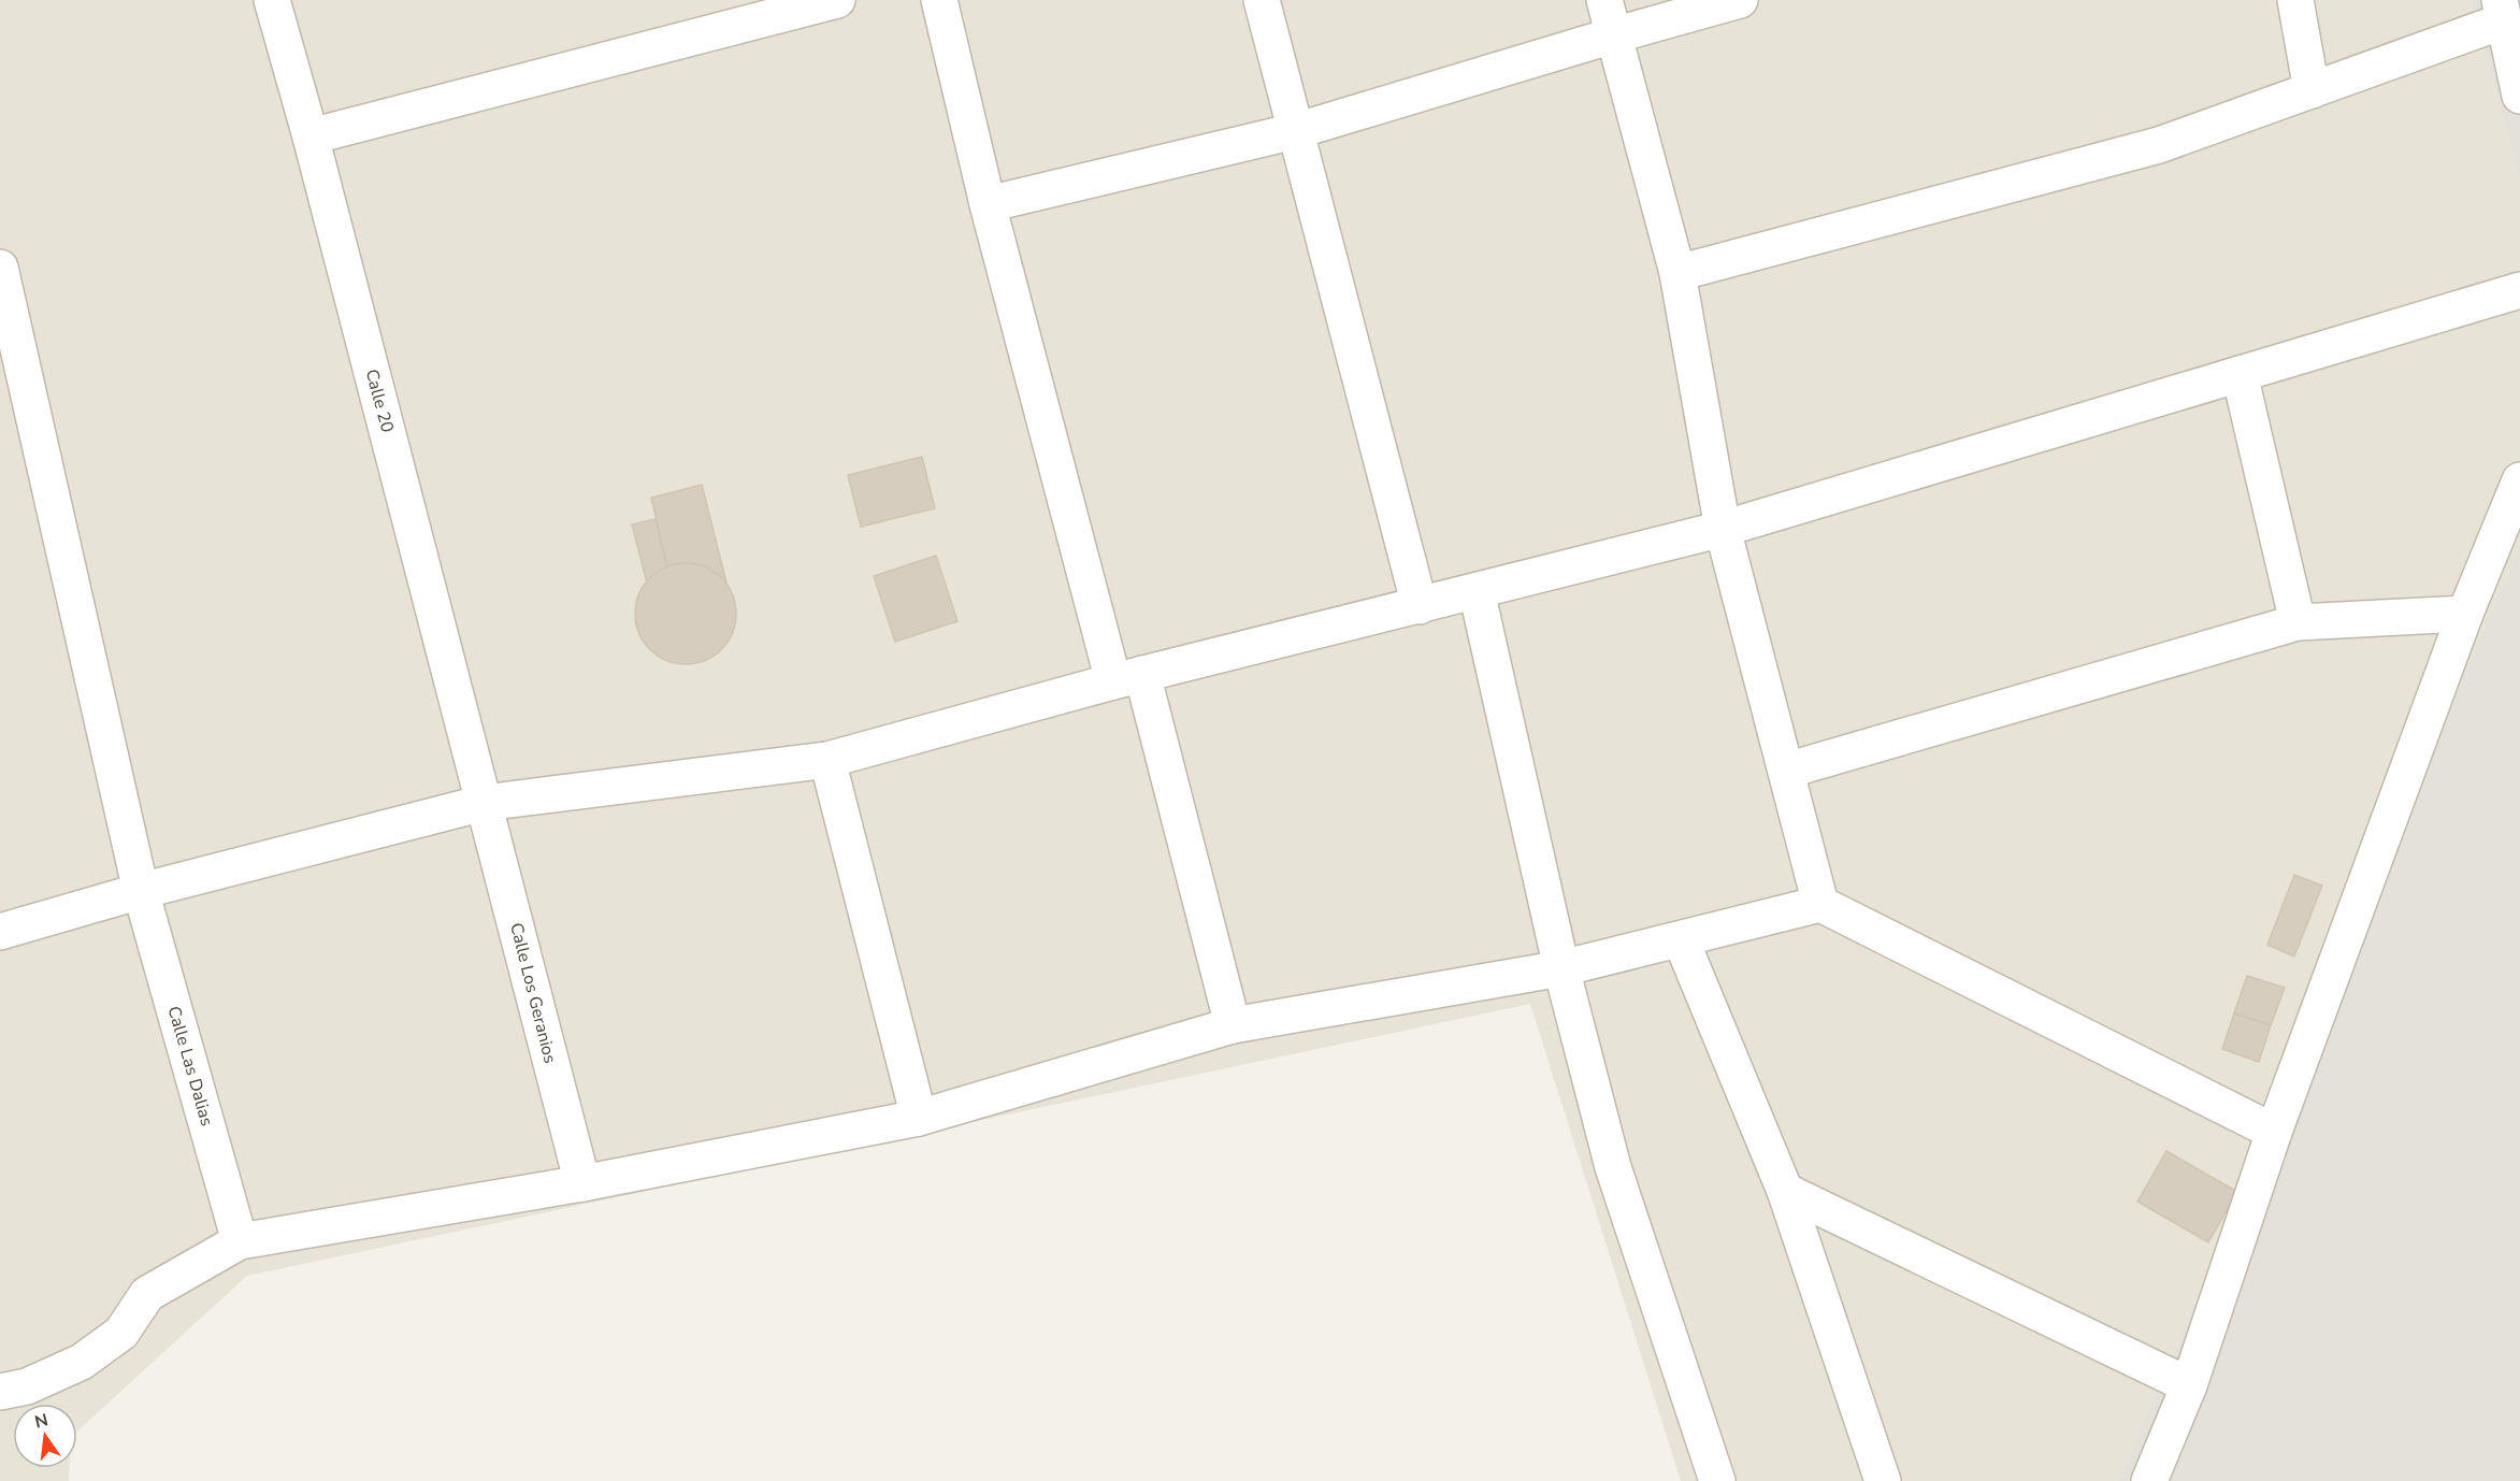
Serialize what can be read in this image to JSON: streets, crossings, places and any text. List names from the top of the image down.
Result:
{
  "streets": {
    "street": ["Calle 20", "Calle Los Geranios", "Calle Las Dalias"]
  },
  "crossings": [
    ["Calle 20", "Calle Los Geranios"]
  ],
  "north": "top"
}
